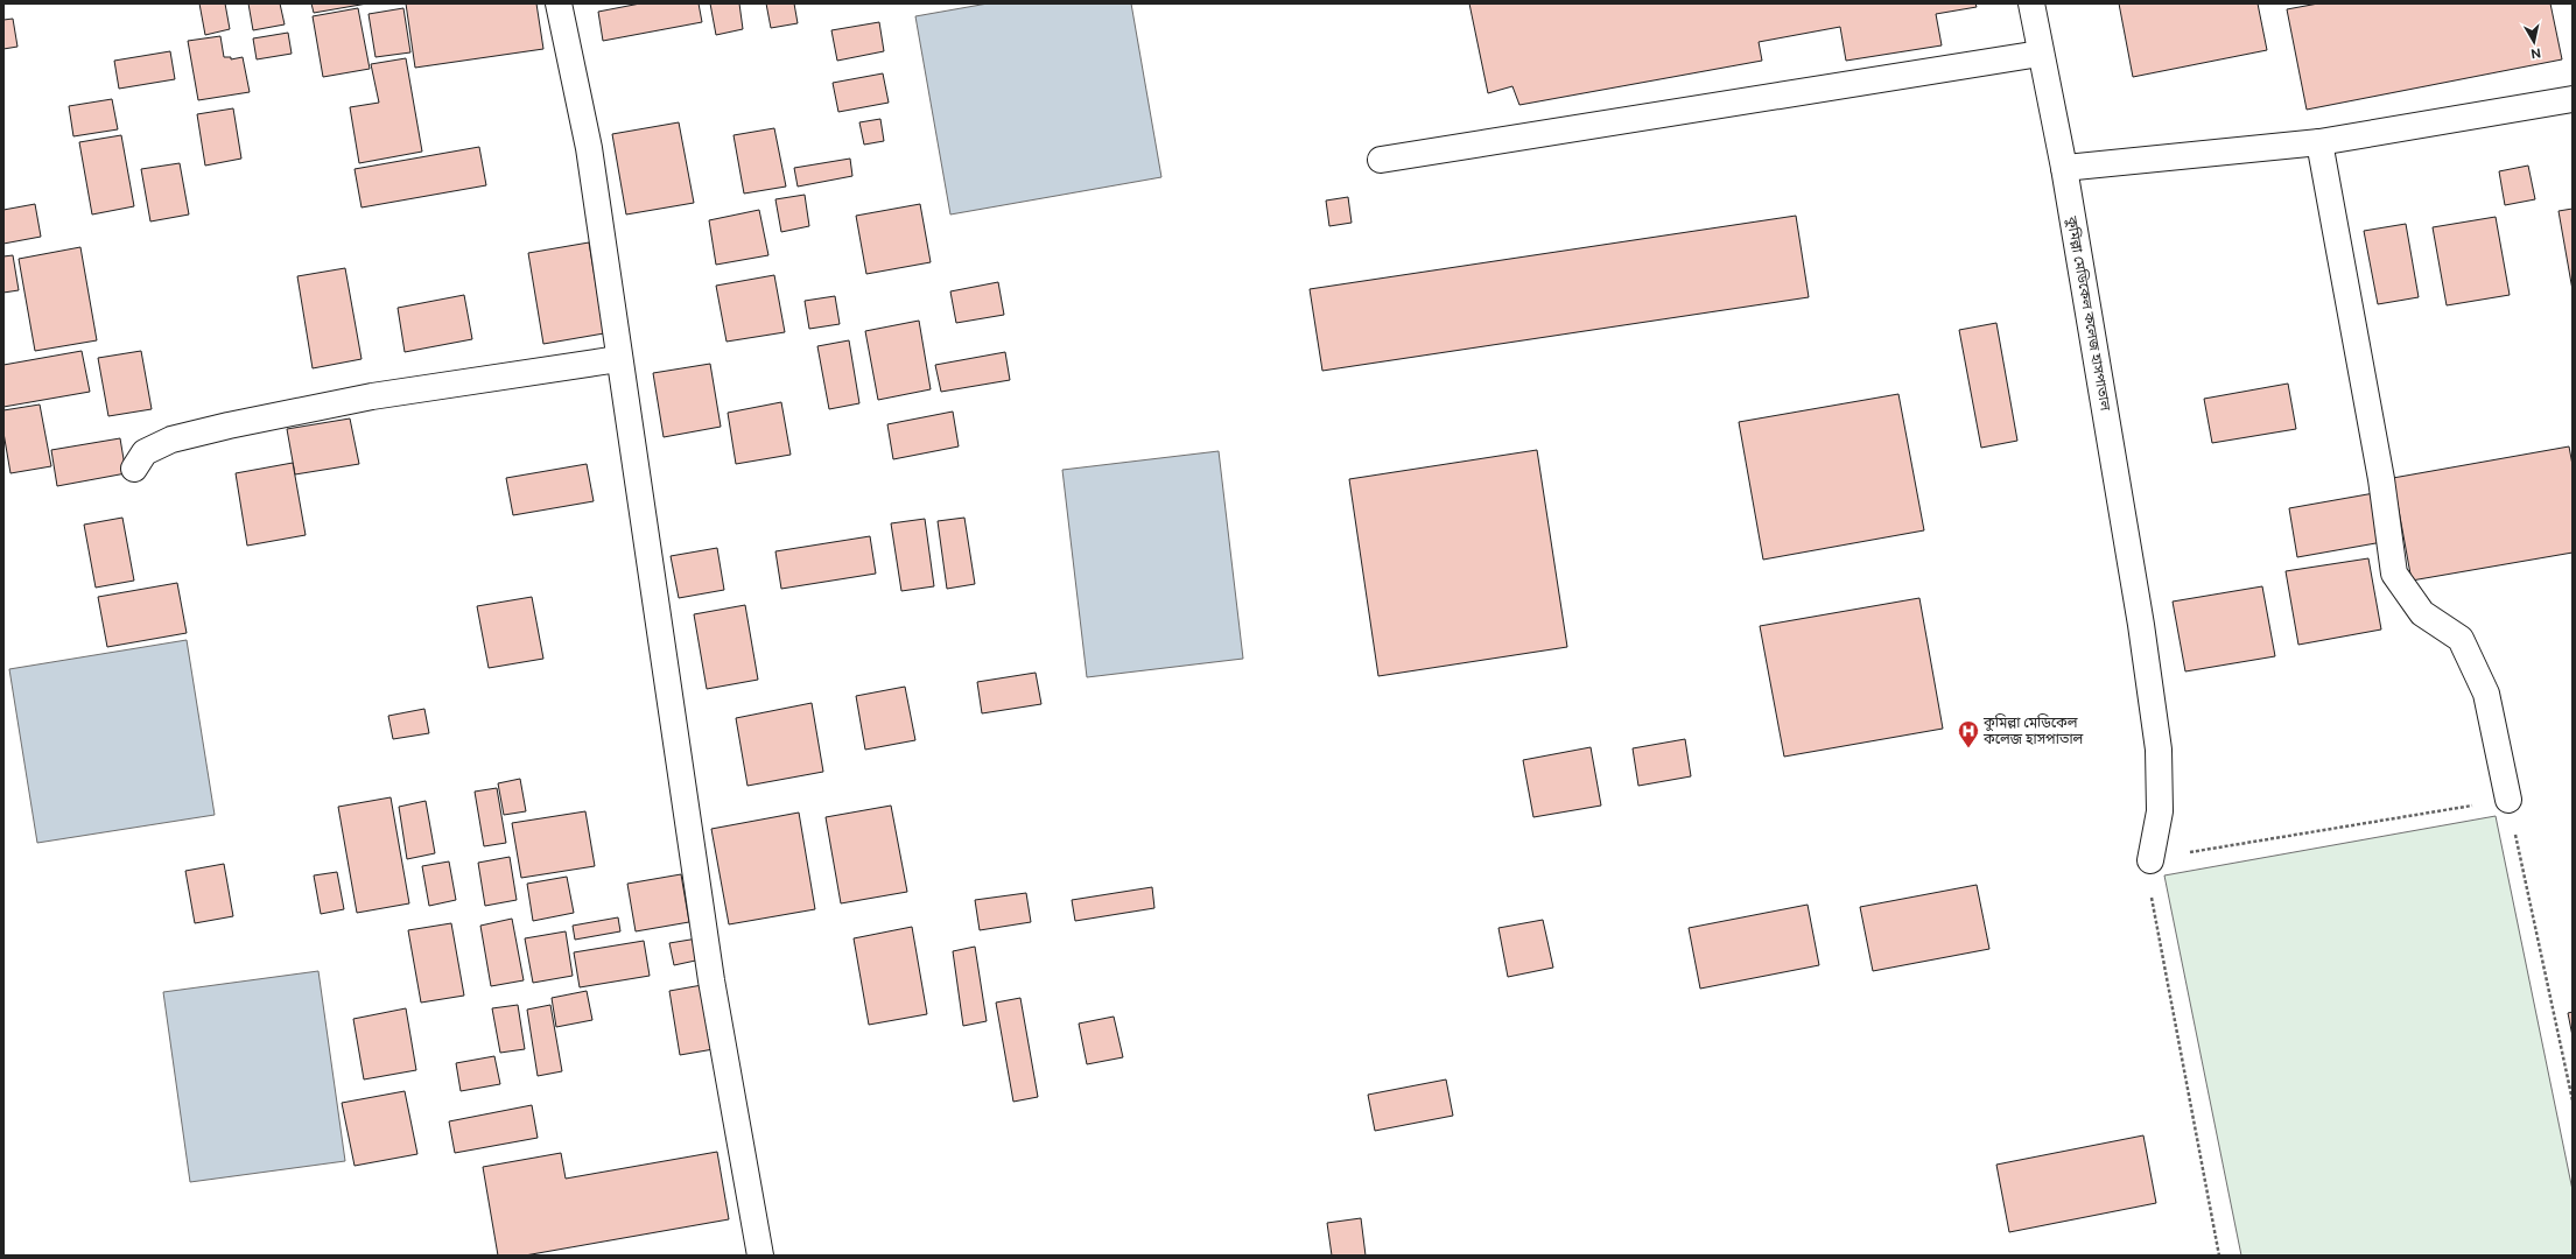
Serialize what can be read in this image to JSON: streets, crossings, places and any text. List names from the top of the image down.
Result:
{
  "streets": {
    "street": ["কুমিল্লা মেডিকেল কলেজ হাসপাতাল"]
  },
  "places": {
    "hospital": ["কুমিল্লা মেডিকেল কলেজ হাসপাতাল"]
  },
  "north": "bottom"
}
